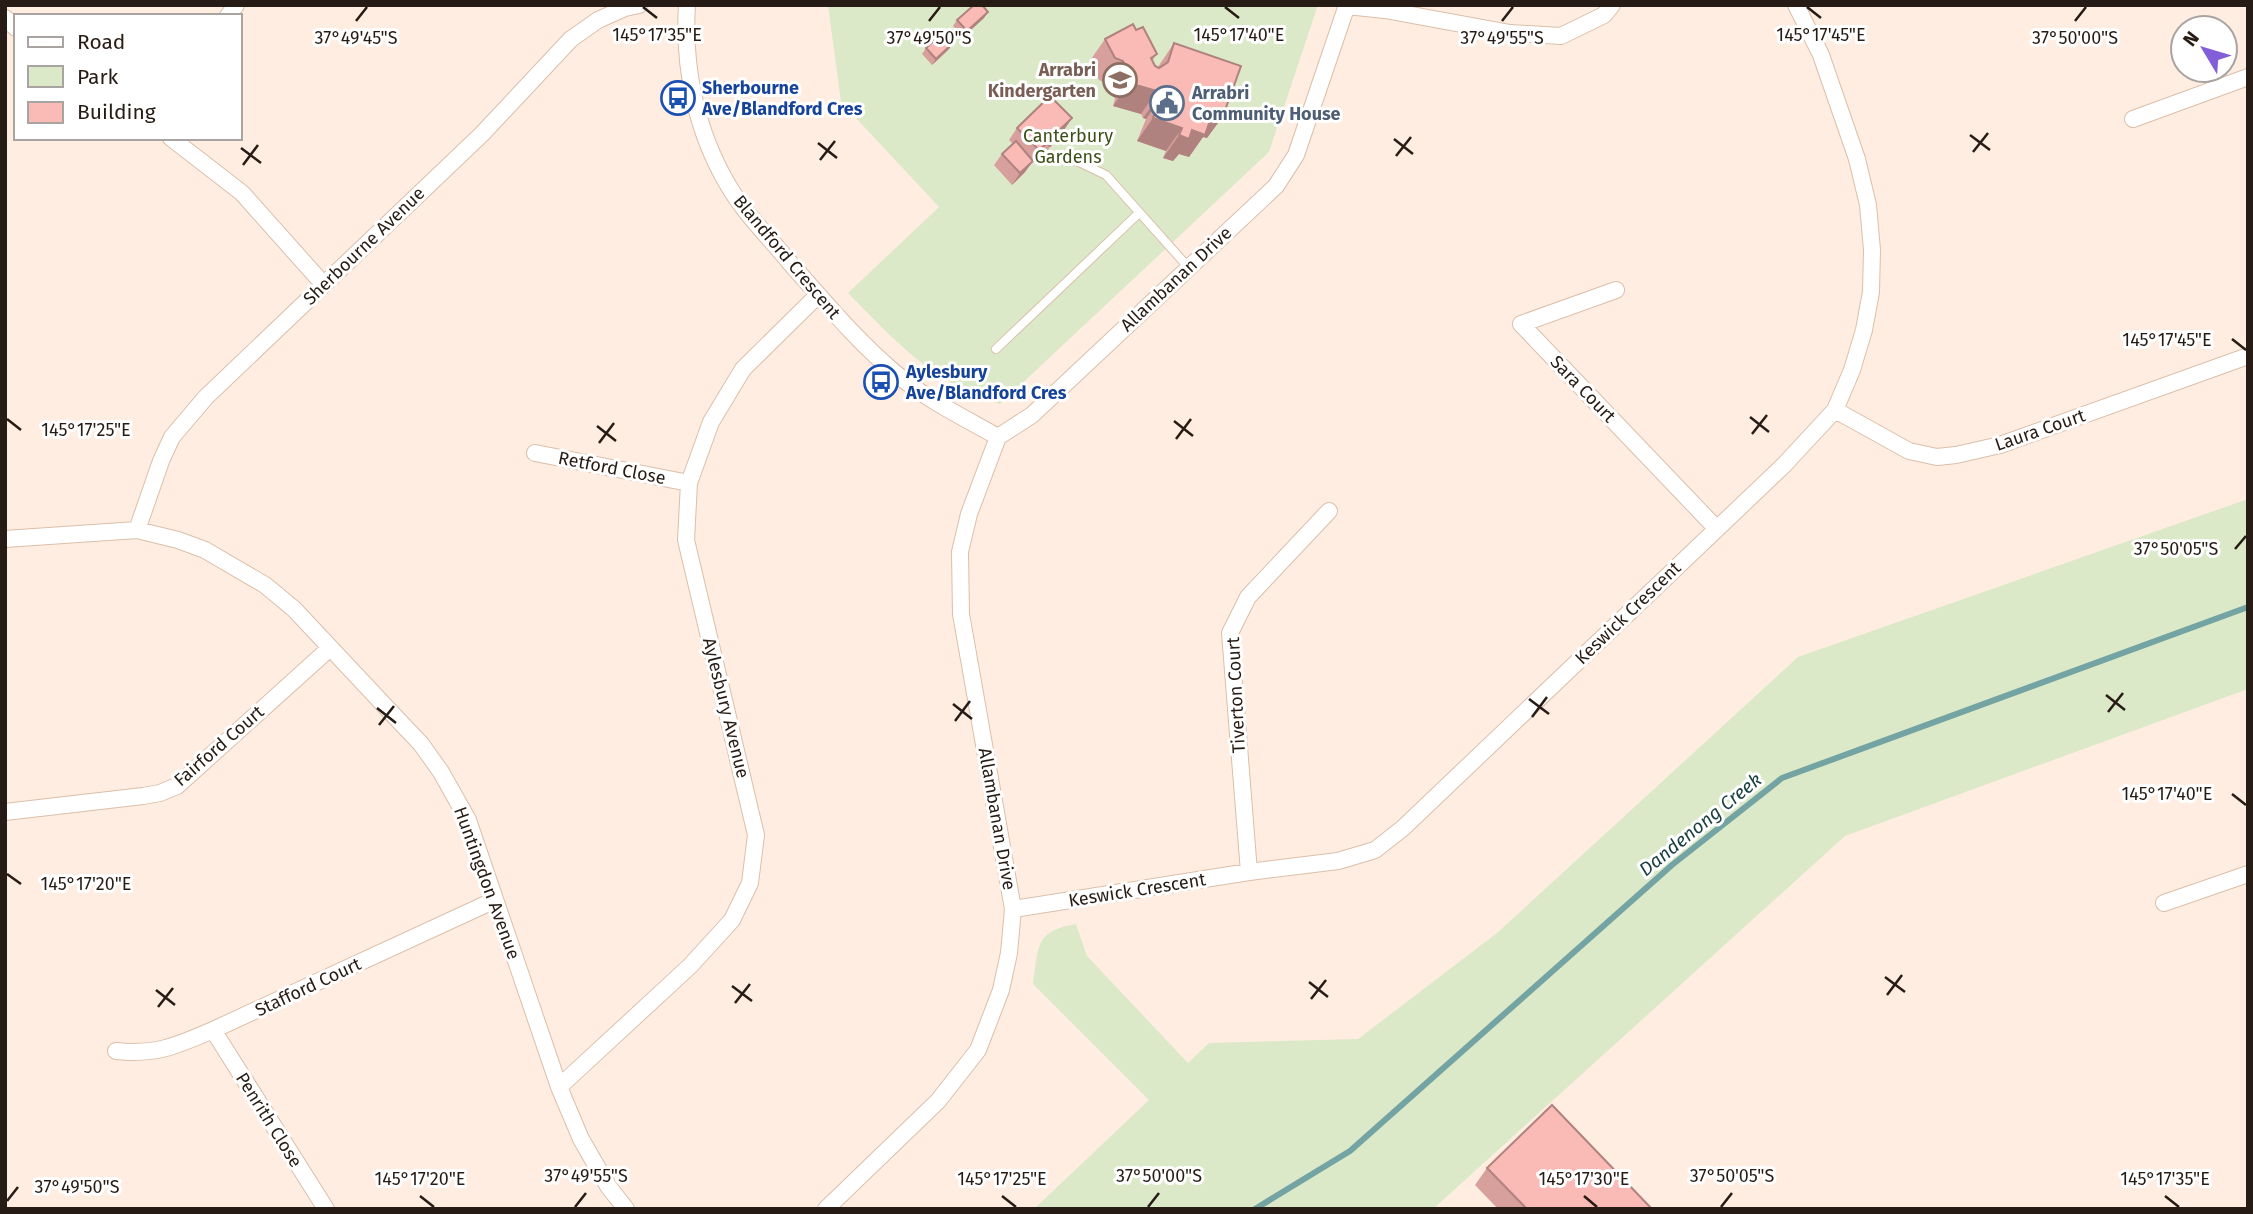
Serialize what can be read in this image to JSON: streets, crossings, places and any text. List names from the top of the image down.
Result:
{
  "streets": {
    "street": [
      "Sherbourne Avenue",
      "Blandford Crescent",
      "Allambanan Drive",
      "Sara Court",
      "Laura Court",
      "Retford Close",
      "Keswick Crescent",
      "Tiverton Court",
      "Aylesbury Avenue",
      "Fairford Court",
      "Huntingdon Avenue",
      "Stafford Court",
      "Penrith Close"
    ]
  },
  "crossings": [
    ["Sherbourne Avenue", "Huntingdon Avenue"],
    ["Blandford Crescent", "Allambanan Drive"],
    ["Blandford Crescent", "Aylesbury Avenue"],
    ["Allambanan Drive", "Keswick Crescent"],
    ["Sara Court", "Keswick Crescent"],
    ["Laura Court", "Keswick Crescent"],
    ["Retford Close", "Aylesbury Avenue"],
    ["Keswick Crescent", "Tiverton Court"],
    ["Aylesbury Avenue", "Huntingdon Avenue"],
    ["Fairford Court", "Huntingdon Avenue"],
    ["Huntingdon Avenue", "Stafford Court"],
    ["Stafford Court", "Penrith Close"]
  ],
  "water": ["Dandenong Creek"],
  "parks": ["Canterbury Gardens"],
  "places": {
    "school or university": ["Arrabri Kindergarten"],
    "bus stop": ["Sherbourne Ave/Blandford Cres", "Aylesbury Ave/Blandford Cres"],
    "public building": ["Arrabri Community House"]
  },
  "legend": ["Road", "Park", "Building"],
  "north": "top left",
  "coordinates": [
    "145°17'35\"E",
    "145°17'40\"E",
    "145°17'45\"E",
    "37°49'45\"S",
    "37°49'50\"S",
    "37°49'55\"S",
    "37°50'00\"S",
    "145°17'25\"E",
    "37°50'05\"S",
    "145°17'20\"E",
    "145°17'30\"E"
  ]
}
